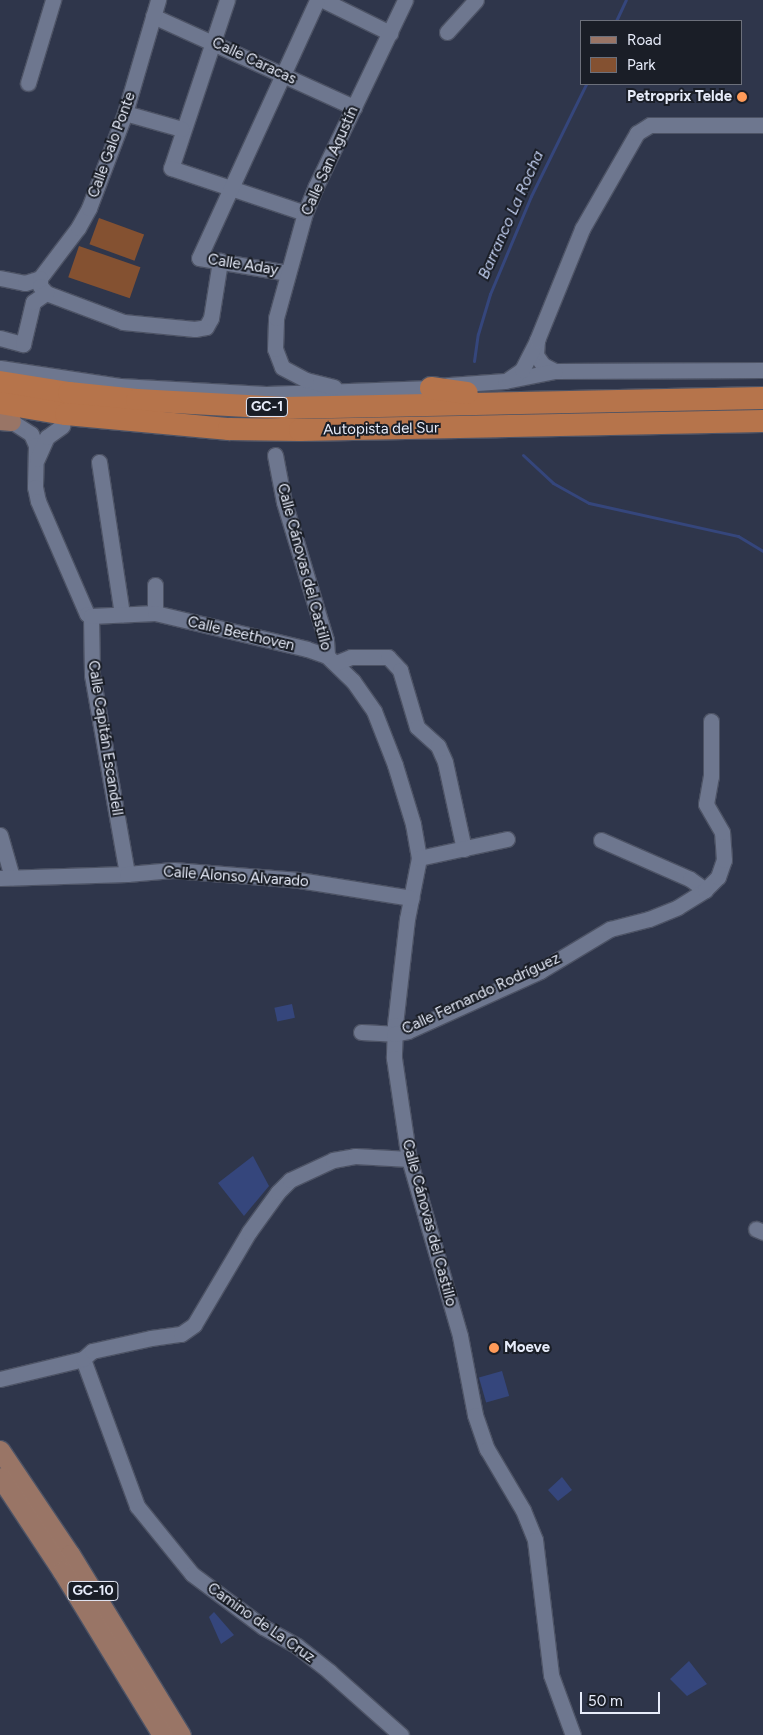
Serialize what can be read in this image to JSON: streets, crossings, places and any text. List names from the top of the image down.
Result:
{
  "streets": {
    "highway": ["GC-1", "Autopista del Sur"],
    "main road": ["GC-10"],
    "street": [
      "Calle Caracas",
      "Calle Galo Ponte",
      "Calle San Agustín",
      "Calle Aday",
      "Calle Cánovas del Castillo",
      "Calle Beethoven",
      "Calle Capitán Escandell",
      "Calle Alonso Alvarado",
      "Calle Fernando Rodríguez",
      "Camino de La Cruz"
    ]
  },
  "crossings": [
    ["Calle Caracas", "Calle Galo Ponte"],
    ["Calle Caracas", "Calle San Agustín"],
    ["Calle San Agustín", "Calle Aday"],
    ["Autopista del Sur", "Calle Capitán Escandell"],
    ["Calle Cánovas del Castillo", "Calle Beethoven"],
    ["Calle Cánovas del Castillo", "Calle Alonso Alvarado"],
    ["Calle Cánovas del Castillo", "Calle Fernando Rodríguez"],
    ["Calle Beethoven", "Calle Capitán Escandell"],
    ["Calle Capitán Escandell", "Calle Alonso Alvarado"]
  ],
  "water": ["Barranco La Rocha"],
  "places": ["Petroprix Telde", "Moeve"],
  "legend": ["Road", "Park"],
  "scale_bar": "50 m"
}
